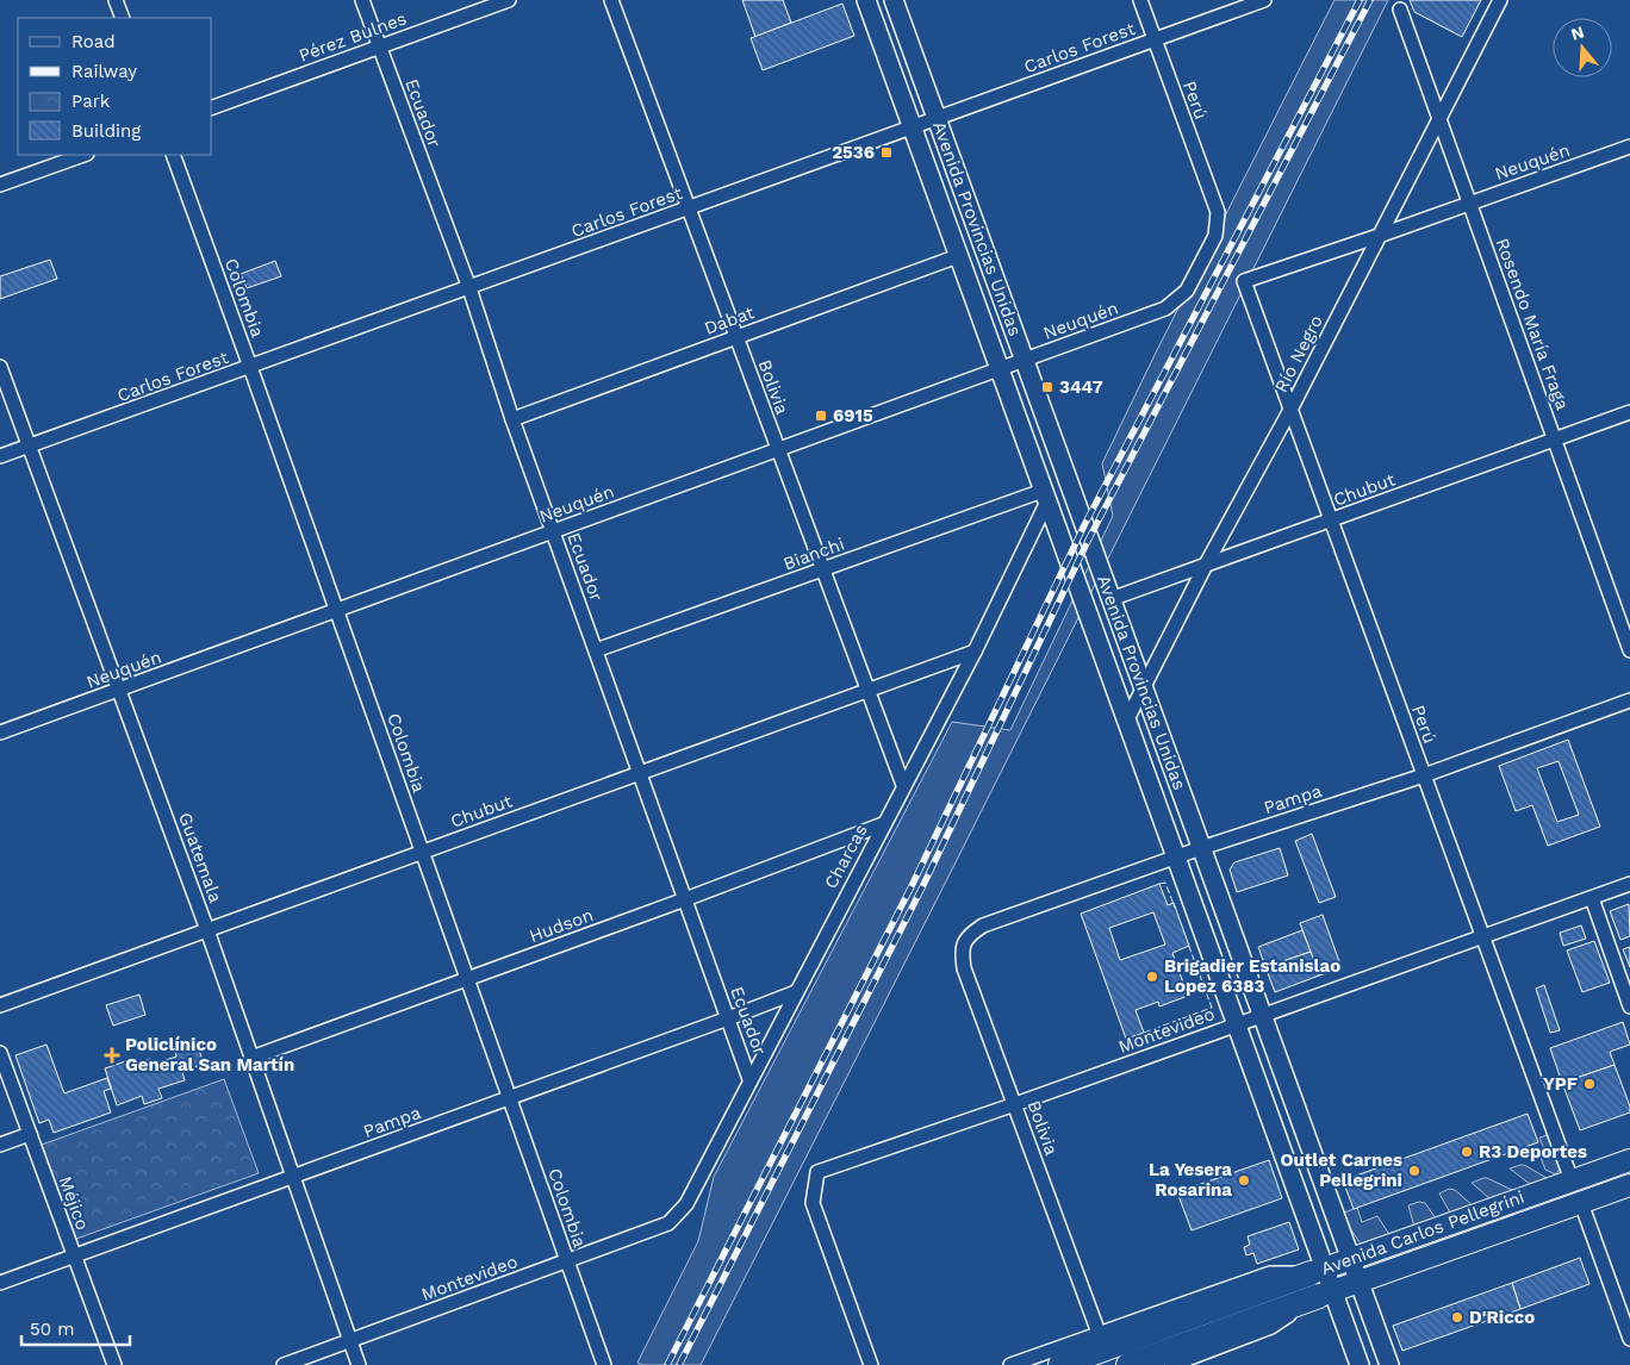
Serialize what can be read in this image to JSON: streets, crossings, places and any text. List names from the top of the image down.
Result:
{
  "streets": {
    "main road": ["Avenida Provincias Unidas", "Avenida Carlos Pellegrini"],
    "street": [
      "Pérez Bulnes",
      "Carlos Forest",
      "Perú",
      "Ecuador",
      "Neuquén",
      "Colombia",
      "Dabat",
      "Rosendo María Fraga",
      "Río Negro",
      "Bolivia",
      "Chubut",
      "Bianchi",
      "Pampa",
      "Charcas",
      "Guatemala",
      "Hudson",
      "Montevideo",
      "Méjico"
    ]
  },
  "crossings": [
    ["Pérez Bulnes", "Ecuador"],
    ["Carlos Forest", "Perú"],
    ["Carlos Forest", "Ecuador"],
    ["Carlos Forest", "Avenida Provincias Unidas"],
    ["Carlos Forest", "Colombia"],
    ["Carlos Forest", "Bolivia"],
    ["Carlos Forest", "Guatemala"],
    ["Perú", "Neuquén"],
    ["Perú", "Río Negro"],
    ["Perú", "Chubut"],
    ["Perú", "Pampa"],
    ["Perú", "Montevideo"],
    ["Perú", "Avenida Carlos Pellegrini"],
    ["Ecuador", "Neuquén"],
    ["Ecuador", "Dabat"],
    ["Ecuador", "Chubut"],
    ["Ecuador", "Bianchi"],
    ["Ecuador", "Pampa"],
    ["Ecuador", "Charcas"],
    ["Ecuador", "Hudson"],
    ["Neuquén", "Avenida Provincias Unidas"],
    ["Neuquén", "Colombia"],
    ["Neuquén", "Rosendo María Fraga"],
    ["Neuquén", "Río Negro"],
    ["Neuquén", "Bolivia"],
    ["Neuquén", "Guatemala"],
    ["Avenida Provincias Unidas", "Dabat"],
    ["Avenida Provincias Unidas", "Río Negro"],
    ["Avenida Provincias Unidas", "Chubut"],
    ["Avenida Provincias Unidas", "Bianchi"],
    ["Avenida Provincias Unidas", "Pampa"],
    ["Avenida Provincias Unidas", "Charcas"],
    ["Avenida Provincias Unidas", "Montevideo"],
    ["Avenida Provincias Unidas", "Avenida Carlos Pellegrini"],
    ["Colombia", "Chubut"],
    ["Colombia", "Pampa"],
    ["Colombia", "Hudson"],
    ["Colombia", "Montevideo"],
    ["Dabat", "Bolivia"],
    ["Rosendo María Fraga", "Río Negro"],
    ["Rosendo María Fraga", "Chubut"],
    ["Río Negro", "Chubut"],
    ["Bolivia", "Chubut"],
    ["Bolivia", "Bianchi"],
    ["Bolivia", "Pampa"],
    ["Bolivia", "Charcas"],
    ["Bolivia", "Montevideo"],
    ["Bolivia", "Avenida Carlos Pellegrini"],
    ["Chubut", "Charcas"],
    ["Chubut", "Guatemala"],
    ["Bianchi", "Charcas"],
    ["Pampa", "Charcas"],
    ["Pampa", "Guatemala"],
    ["Pampa", "Méjico"],
    ["Charcas", "Hudson"],
    ["Charcas", "Montevideo"],
    ["Guatemala", "Hudson"],
    ["Guatemala", "Montevideo"]
  ],
  "places": {
    "transit": ["2536", "3447", "6915"],
    "other": [
      "Brigadier Estanislao Lopez 6383",
      "YPF",
      "R3 Deportes",
      "Outlet Carnes Pellegrini",
      "La Yesera Rosarina",
      "D'Ricco"
    ],
    "health": ["Policlínico General San Martín"]
  },
  "legend": [
    "Road",
    "Railway",
    "Park",
    "Building"
  ],
  "scale_bar": "50 m",
  "north": "top"
}
